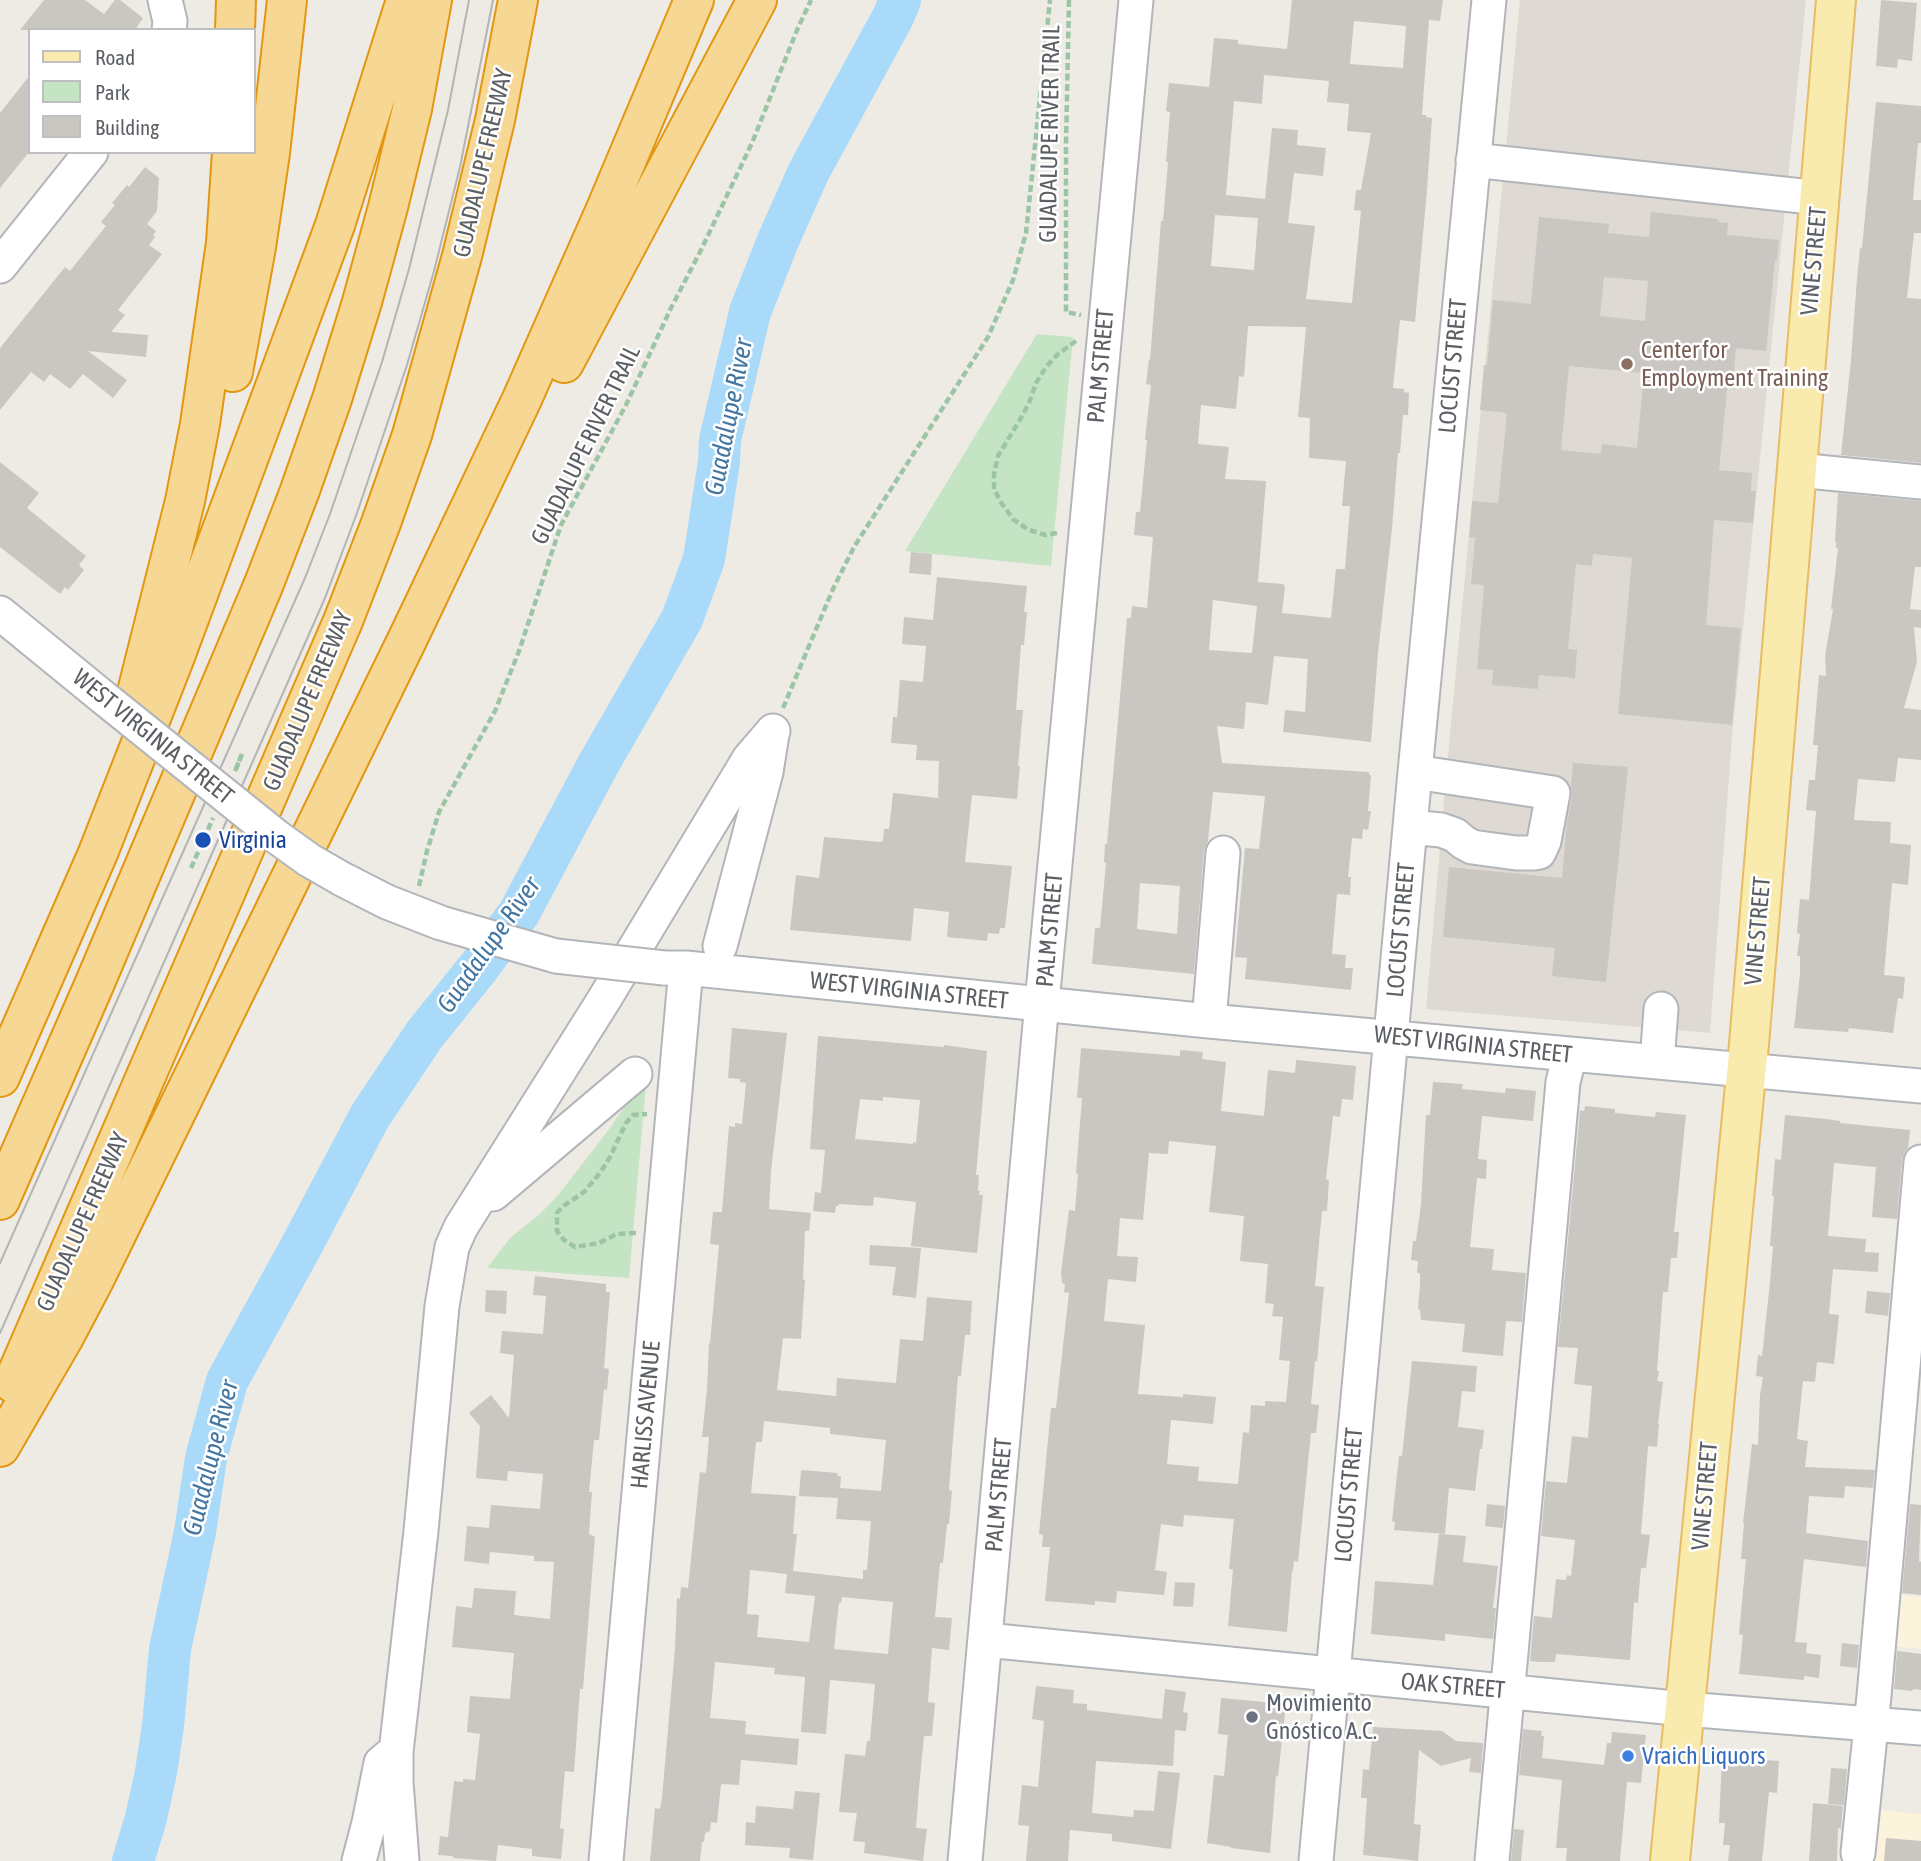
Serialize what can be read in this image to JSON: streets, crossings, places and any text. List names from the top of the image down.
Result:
{
  "streets": {
    "highway": ["GUADALUPE FREEWAY"],
    "main road": ["VINE STREET"],
    "street": [
      "PALM STREET",
      "LOCUST STREET",
      "WEST VIRGINIA STREET",
      "HARLISS AVENUE",
      "OAK STREET"
    ],
    "path": ["GUADALUPE RIVER TRAIL"]
  },
  "crossings": [
    ["GUADALUPE RIVER TRAIL", "PALM STREET"],
    ["GUADALUPE RIVER TRAIL", "WEST VIRGINIA STREET"],
    ["VINE STREET", "WEST VIRGINIA STREET"],
    ["VINE STREET", "OAK STREET"],
    ["PALM STREET", "WEST VIRGINIA STREET"],
    ["PALM STREET", "OAK STREET"],
    ["LOCUST STREET", "WEST VIRGINIA STREET"],
    ["LOCUST STREET", "OAK STREET"],
    ["WEST VIRGINIA STREET", "HARLISS AVENUE"]
  ],
  "water": ["Guadalupe River"],
  "places": [
    "Center for Employment Training",
    "Virginia",
    "Movimiento Gnóstico A.C.",
    "Vraich Liquors"
  ],
  "legend": ["Road", "Park", "Building"]
}
